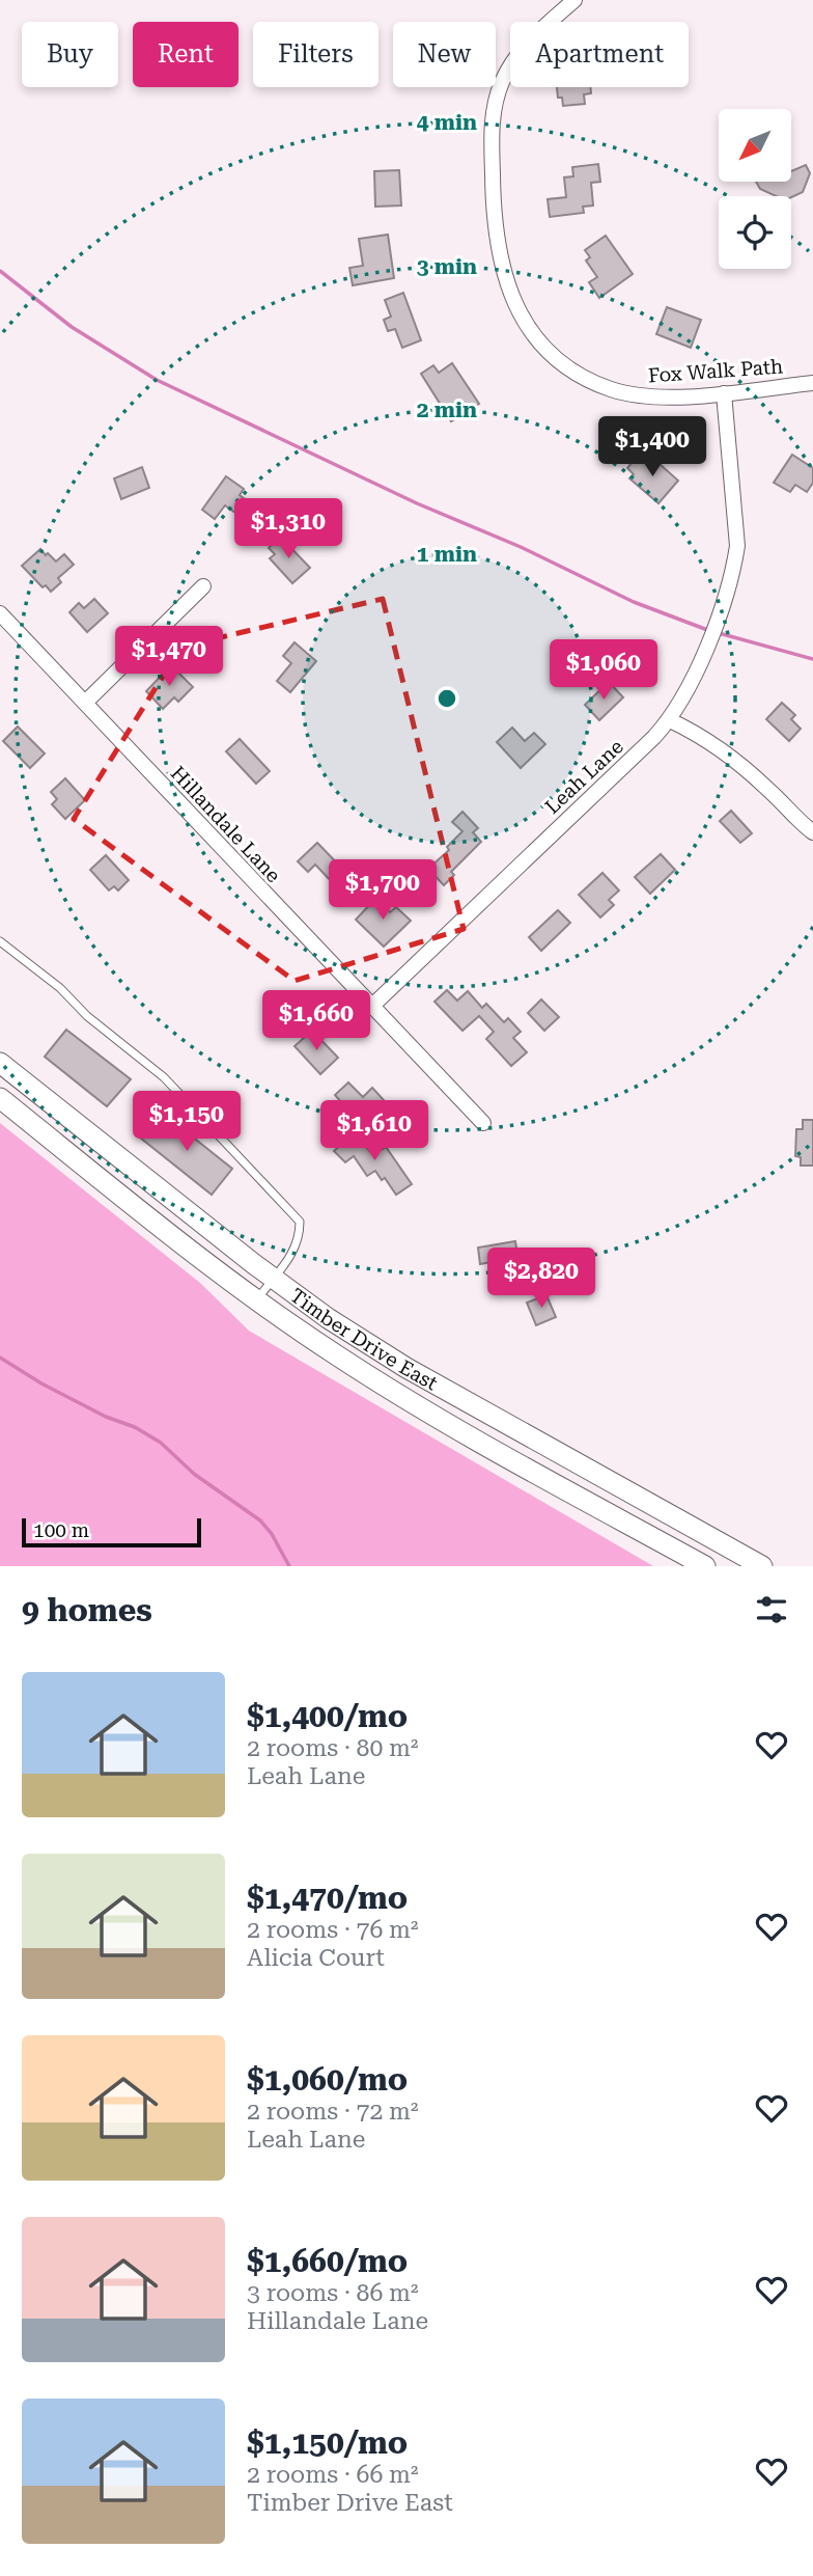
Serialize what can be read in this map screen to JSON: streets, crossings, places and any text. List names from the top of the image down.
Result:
{
  "streets": {
    "main road": ["Timber Drive East"],
    "street": ["Fox Walk Path", "Leah Lane", "Hillandale Lane"]
  },
  "crossings": [
    ["Fox Walk Path", "Leah Lane"],
    ["Leah Lane", "Hillandale Lane"]
  ],
  "scale_bar": "100 m",
  "north": "bottom left",
  "page": {
    "chip": [
      "Buy",
      "Rent",
      "Filters",
      "New",
      "Apartment"
    ],
    "price": [
      "$1,400",
      "$1,310",
      "$1,470",
      "$1,060",
      "$1,700",
      "$1,660",
      "$1,150",
      "$1,610",
      "$2,820"
    ],
    "scale": "100 m",
    "heading": "9 homes",
    "list": [
      {
        "name": "$1,400/mo",
        "note": "2 rooms · 80 m² · Leah Lane"
      },
      {
        "name": "$1,470/mo",
        "note": "2 rooms · 76 m² · Alicia Court"
      },
      {
        "name": "$1,060/mo",
        "note": "2 rooms · 72 m² · Leah Lane"
      },
      {
        "name": "$1,660/mo",
        "note": "3 rooms · 86 m² · Hillandale Lane"
      },
      {
        "name": "$1,150/mo",
        "note": "2 rooms · 66 m² · Timber Drive East"
      }
    ]
  },
  "rings": [
    "4 min",
    "3 min",
    "2 min",
    "1 min"
  ]
}
